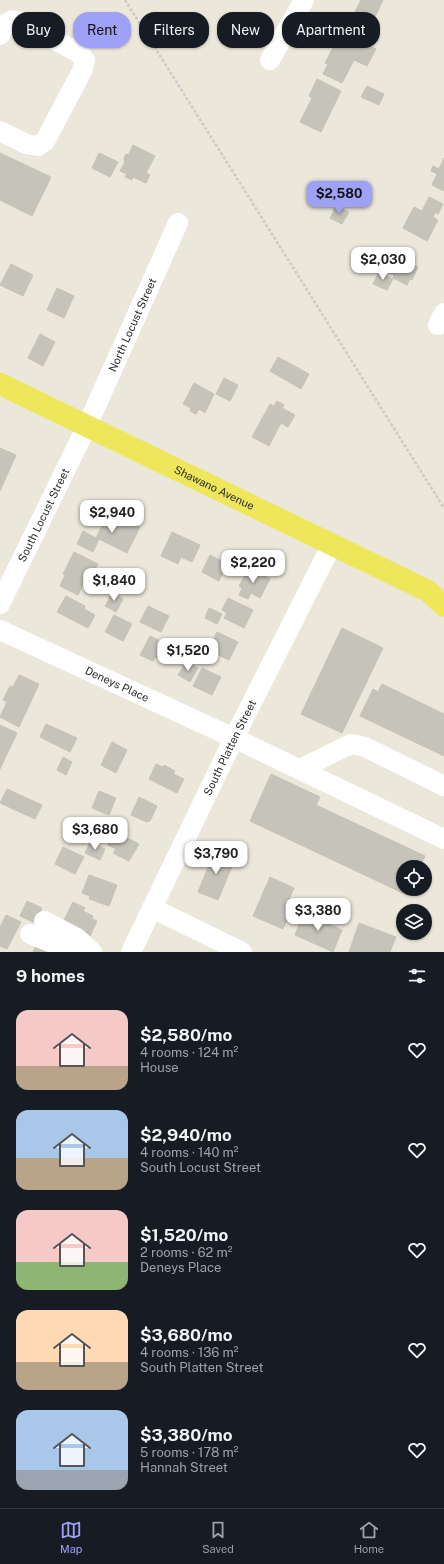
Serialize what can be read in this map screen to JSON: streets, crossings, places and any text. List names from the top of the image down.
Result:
{
  "streets": {
    "main road": ["Shawano Avenue"],
    "street": [
      "North Locust Street",
      "South Locust Street",
      "Deneys Place",
      "South Platten Street"
    ]
  },
  "crossings": [
    ["North Locust Street", "Shawano Avenue"],
    ["North Locust Street", "South Locust Street"],
    ["Shawano Avenue", "South Locust Street"],
    ["Shawano Avenue", "South Platten Street"],
    ["Deneys Place", "South Platten Street"]
  ],
  "page": {
    "chip": [
      "Buy",
      "Rent",
      "Filters",
      "New",
      "Apartment"
    ],
    "price": [
      "$2,580",
      "$2,030",
      "$2,940",
      "$2,220",
      "$1,840",
      "$1,520",
      "$3,680",
      "$3,790",
      "$3,380"
    ],
    "heading": "9 homes",
    "list": [
      {
        "name": "$2,580/mo",
        "note": "4 rooms · 124 m² · House"
      },
      {
        "name": "$2,940/mo",
        "note": "4 rooms · 140 m² · South Locust Street"
      },
      {
        "name": "$1,520/mo",
        "note": "2 rooms · 62 m² · Deneys Place"
      },
      {
        "name": "$3,680/mo",
        "note": "4 rooms · 136 m² · South Platten Street"
      },
      {
        "name": "$3,380/mo",
        "note": "5 rooms · 178 m² · Hannah Street"
      }
    ],
    "tabs": ["Map", "Saved", "Home"]
  }
}
